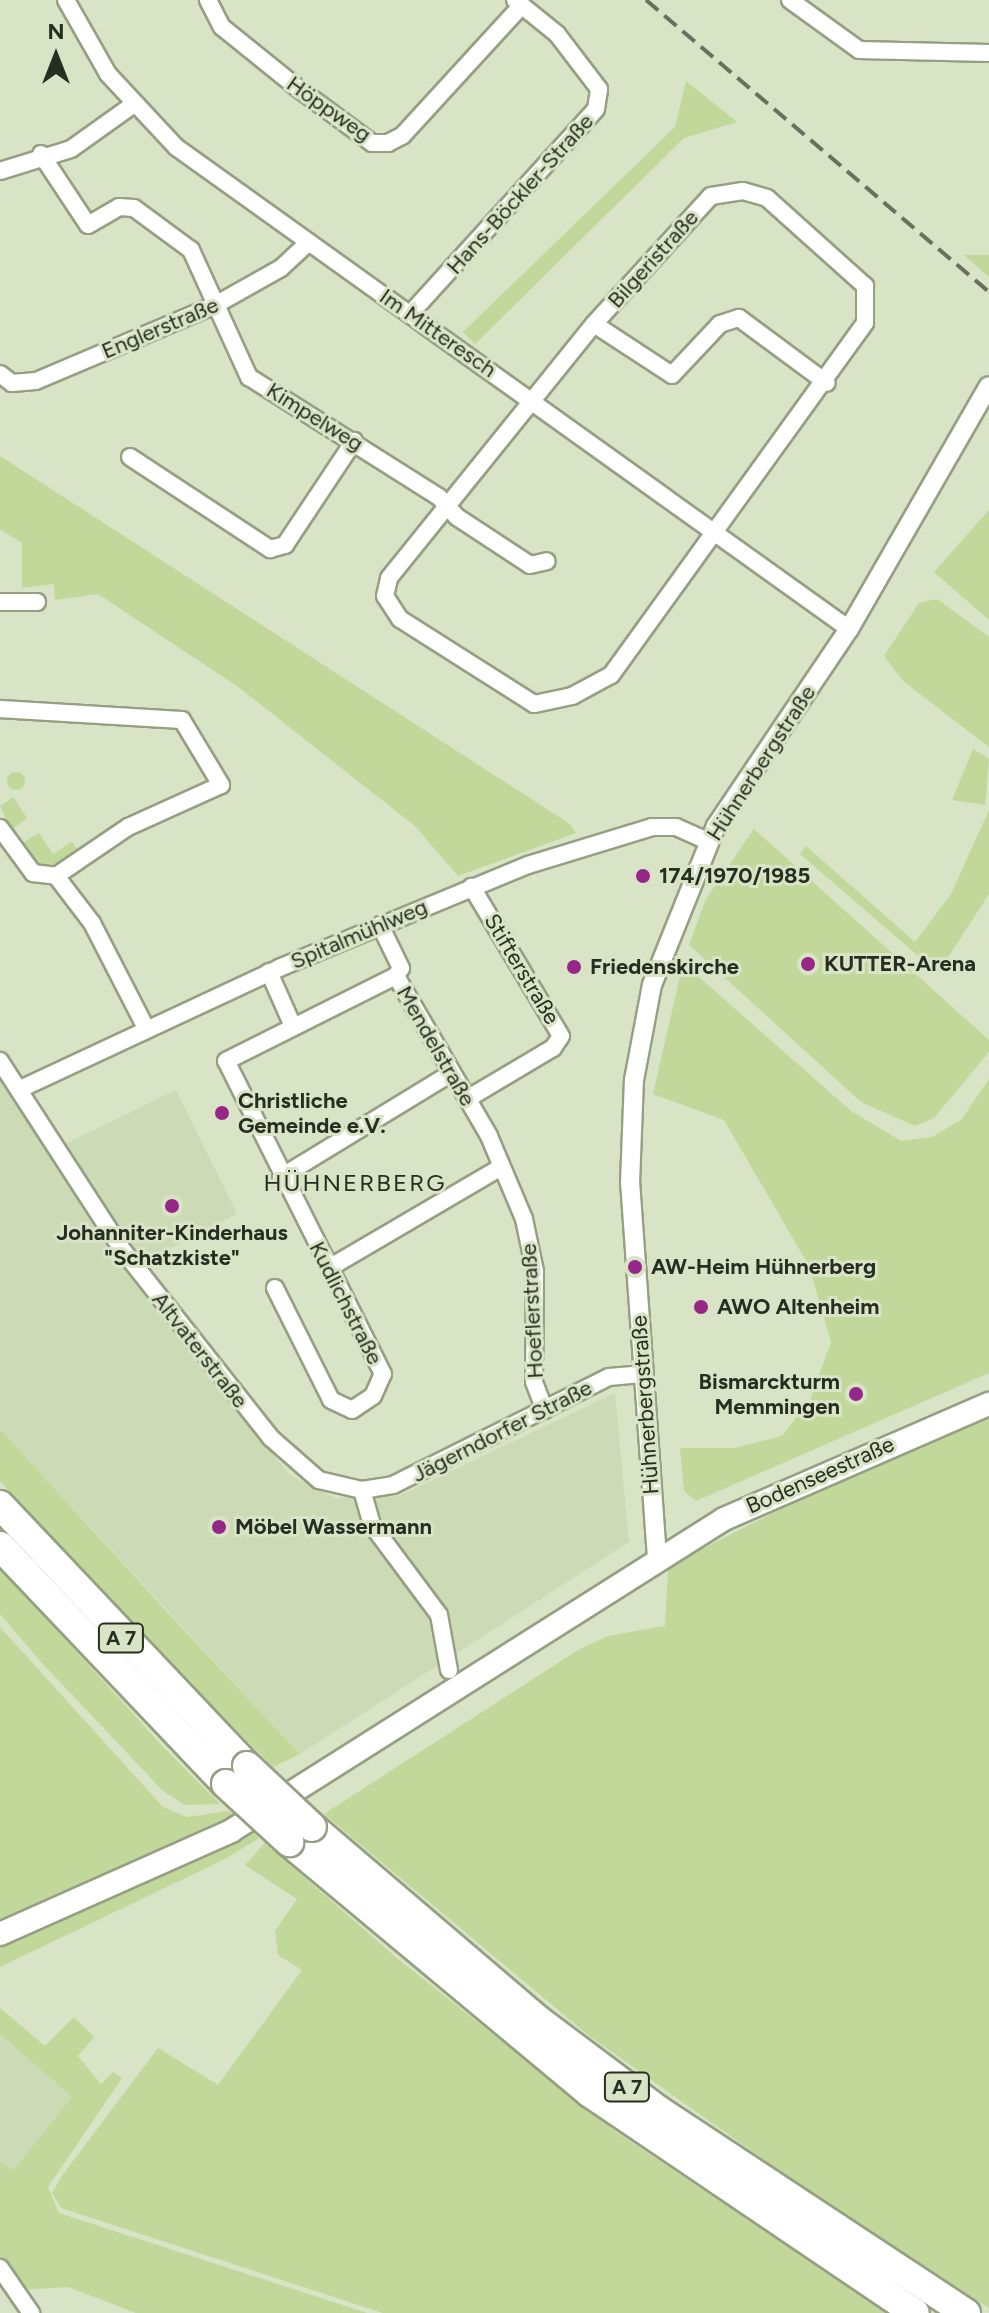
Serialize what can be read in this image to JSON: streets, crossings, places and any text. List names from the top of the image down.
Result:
{
  "streets": {
    "highway": ["A 7"],
    "main road": ["Bodenseestraße"],
    "street": [
      "Höppweg",
      "Hans-Böckler-Straße",
      "Bilgeristraße",
      "Englerstraße",
      "Im Mitteresch",
      "Kimpelweg",
      "Hühnerbergstraße",
      "Spitalmühlweg",
      "Stifterstraße",
      "Mendelstraße",
      "Kudlichstraße",
      "Hoeflerstraße",
      "Altvaterstraße",
      "Jägerndorfer Straße"
    ]
  },
  "crossings": [
    ["Höppweg", "Hans-Böckler-Straße"],
    ["Hans-Böckler-Straße", "Im Mitteresch"],
    ["Bilgeristraße", "Im Mitteresch"],
    ["Bilgeristraße", "Kimpelweg"],
    ["Englerstraße", "Im Mitteresch"],
    ["Englerstraße", "Kimpelweg"],
    ["Im Mitteresch", "Hühnerbergstraße"],
    ["Hühnerbergstraße", "Spitalmühlweg"],
    ["Hühnerbergstraße", "Jägerndorfer Straße"],
    ["Hühnerbergstraße", "Bodenseestraße"],
    ["Spitalmühlweg", "Stifterstraße"],
    ["Spitalmühlweg", "Mendelstraße"],
    ["Spitalmühlweg", "Altvaterstraße"],
    ["Stifterstraße", "Mendelstraße"],
    ["Mendelstraße", "Hoeflerstraße"],
    ["Hoeflerstraße", "Jägerndorfer Straße"],
    ["Altvaterstraße", "Jägerndorfer Straße"]
  ],
  "districts": ["HÜHNERBERG"],
  "places": [
    "174/1970/1985",
    "KUTTER-Arena",
    "Friedenskirche",
    "Christliche Gemeinde e.V.",
    "Johanniter-Kinderhaus \"Schatzkiste\"",
    "AW-Heim Hühnerberg",
    "AWO Altenheim",
    "Bismarckturm Memmingen",
    "Möbel Wassermann"
  ],
  "north": "top"
}
